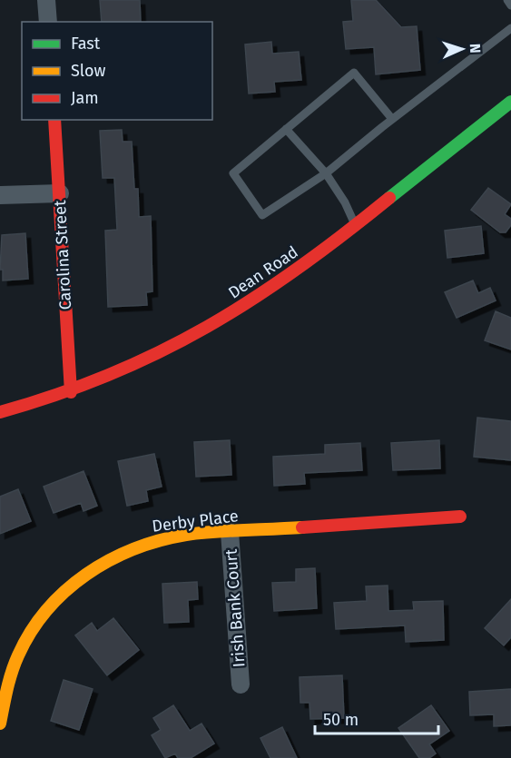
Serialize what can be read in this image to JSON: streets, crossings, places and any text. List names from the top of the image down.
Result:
{
  "streets": {
    "street": [
      "Carolina Street",
      "Dean Road",
      "Derby Place",
      "Irish Bank Court"
    ]
  },
  "crossings": [
    ["Carolina Street", "Dean Road"],
    ["Derby Place", "Irish Bank Court"]
  ],
  "legend": ["Fast", "Slow", "Jam"],
  "scale_bar": "50 m",
  "north": "right"
}
